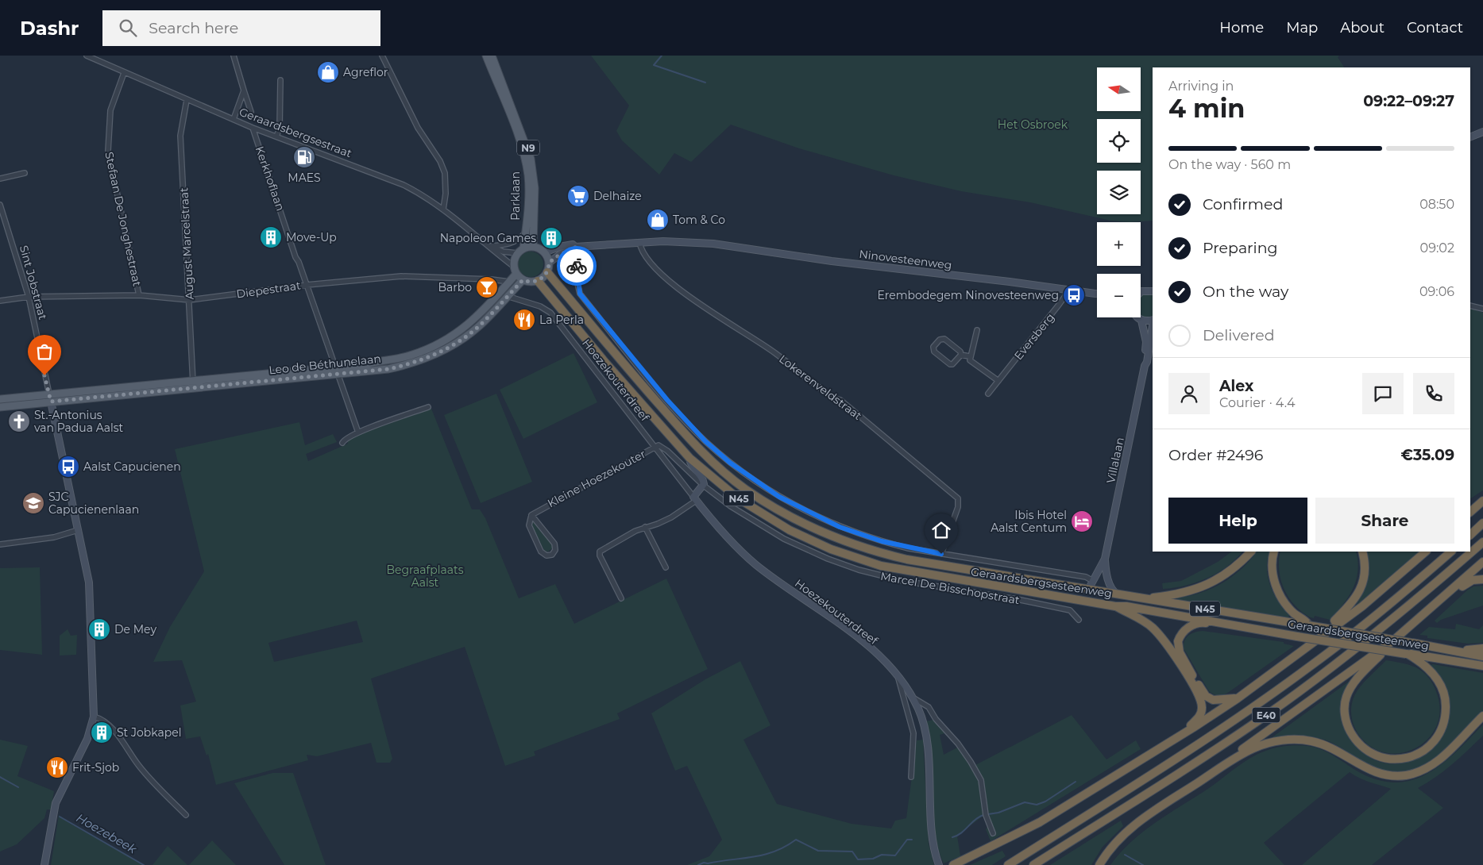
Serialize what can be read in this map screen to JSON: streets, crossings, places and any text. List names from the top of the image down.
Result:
{
  "streets": {
    "highway": ["N45", "Geraardsbergsesteenweg", "E40"],
    "main road": ["N9", "Parklaan", "Leo de Béthunelaan"],
    "street": [
      "Geraardsbergsestraat",
      "Kerkhoflaan",
      "Stefaan De Jonghestraat",
      "August Marcelstraat",
      "Ninovesteenweg",
      "Sint Jobstraat",
      "Diepestraat",
      "Eversberg",
      "Hoezekouterdreef",
      "Lokerenveldstraat",
      "Villalaan",
      "Kleine Hoezekouter",
      "Marcel De Bisschopstraat"
    ]
  },
  "crossings": [
    ["Geraardsbergsestraat", "Kerkhoflaan"],
    ["Geraardsbergsestraat", "Parklaan"],
    ["Geraardsbergsestraat", "Stefaan De Jonghestraat"],
    ["Geraardsbergsestraat", "August Marcelstraat"],
    ["Geraardsbergsestraat", "Leo de Béthunelaan"],
    ["Geraardsbergsestraat", "Geraardsbergsesteenweg"],
    ["Kerkhoflaan", "Diepestraat"],
    ["Kerkhoflaan", "Leo de Béthunelaan"],
    ["Parklaan", "Leo de Béthunelaan"],
    ["Parklaan", "Geraardsbergsesteenweg"],
    ["Stefaan De Jonghestraat", "Diepestraat"],
    ["August Marcelstraat", "Diepestraat"],
    ["August Marcelstraat", "Leo de Béthunelaan"],
    ["Ninovesteenweg", "Eversberg"],
    ["Ninovesteenweg", "Lokerenveldstraat"],
    ["Sint Jobstraat", "Diepestraat"],
    ["Sint Jobstraat", "Leo de Béthunelaan"],
    ["Diepestraat", "Leo de Béthunelaan"],
    ["Leo de Béthunelaan", "Hoezekouterdreef"],
    ["Leo de Béthunelaan", "Geraardsbergsesteenweg"],
    ["Hoezekouterdreef", "Kleine Hoezekouter"],
    ["Villalaan", "Geraardsbergsesteenweg"],
    ["Kleine Hoezekouter", "Marcel De Bisschopstraat"]
  ],
  "water": ["Hoezebeek"],
  "parks": ["Het Osbroek", "Begraafplaats Aalst"],
  "places": {
    "shop": ["Agreflor", "Tom & Co"],
    "fuel station": ["MAES"],
    "supermarket": ["Delhaize"],
    "building": [
      "Move-Up",
      "Napoleon Games",
      "De Mey",
      "St Jobkapel"
    ],
    "bar": ["Barbo"],
    "bus stop": ["Erembodegem Ninovesteenweg", "Aalst Capucienen"],
    "restaurant": ["La Perla", "Frit-Sjob"],
    "church": ["St.-Antonius van Padua Aalst"],
    "school or university": ["SJC Capucienenlaan"],
    "hotel": ["Ibis Hotel Aalst Centum"]
  },
  "north": "left",
  "page": {
    "header": "Dashr",
    "search": "Search here",
    "nav": [
      "Home",
      "Map",
      "About",
      "Contact"
    ],
    "map_buttons": ["+", "−"],
    "heading": ["4 min", "Arriving in", "09:22–09:27"],
    "panel": [
      "Alex",
      "Courier · 4.4",
      "Order #2496",
      "€35.09"
    ],
    "bar": "On the way · 560 m",
    "list": [
      ["Confirmed", "08:50"],
      ["Preparing", "09:02"],
      ["On the way", "09:06"],
      "Delivered"
    ],
    "buttons": ["Help", "Share"]
  }
}
